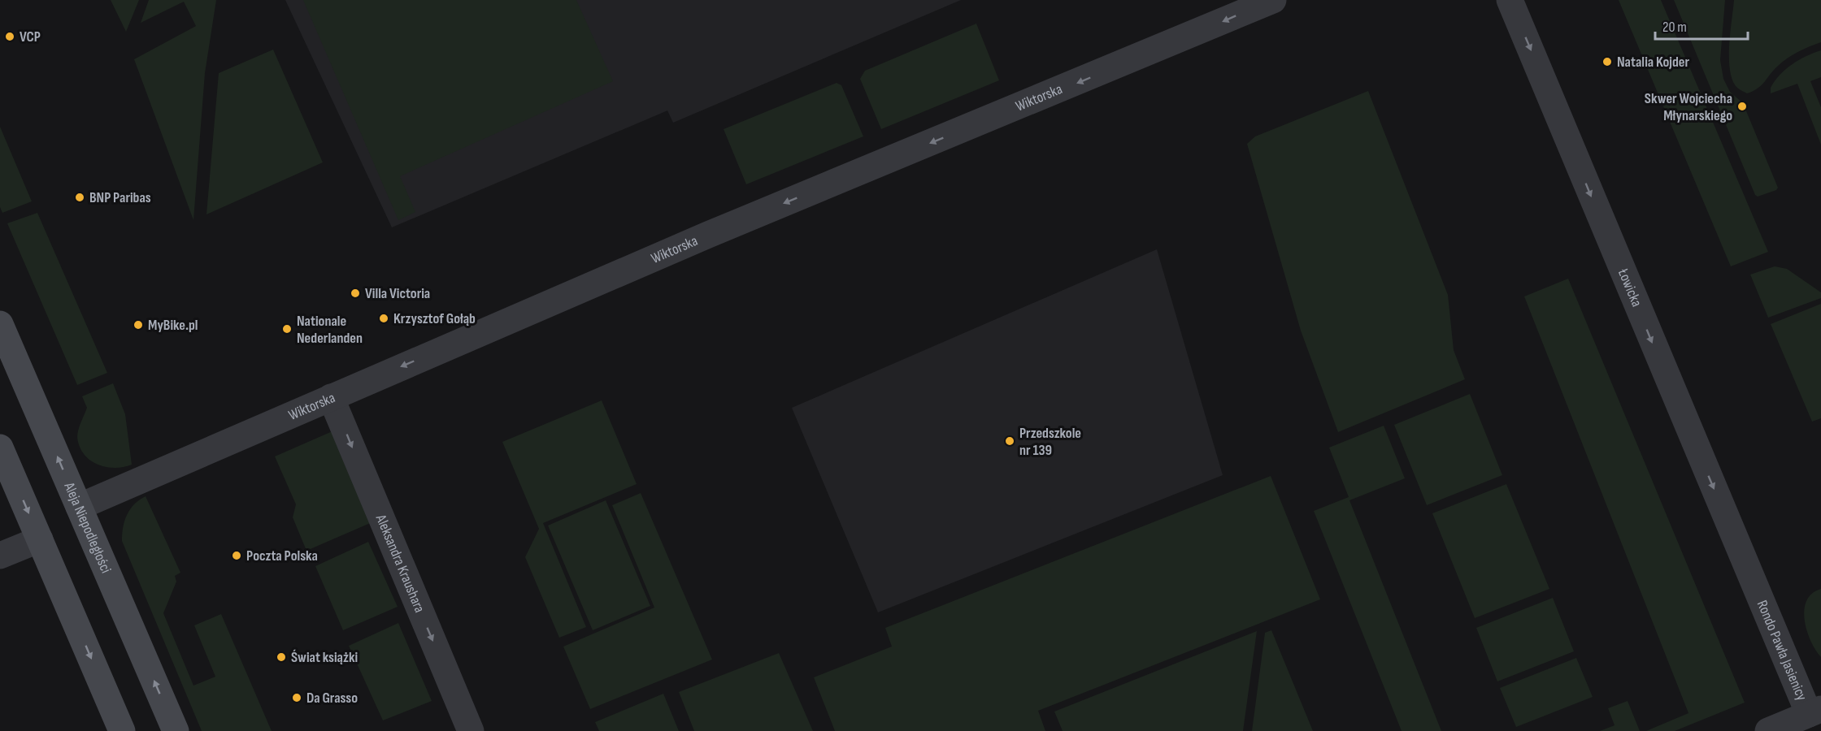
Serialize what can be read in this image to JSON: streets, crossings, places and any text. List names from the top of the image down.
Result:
{
  "streets": {
    "main road": ["Aleja Niepodległości"],
    "street": [
      "Wiktorska",
      "Łowicka",
      "Aleksandra Kraushara",
      "Rondo Pawła Jasienicy"
    ]
  },
  "crossings": [
    ["Wiktorska", "Aleja Niepodległości"],
    ["Wiktorska", "Aleksandra Kraushara"],
    ["Łowicka", "Rondo Pawła Jasienicy"]
  ],
  "one_way": ["Wiktorska", "Łowicka", "Aleksandra Kraushara"],
  "places": [
    "VCP",
    "Natalia Kojder",
    "Skwer Wojciecha Młynarskiego",
    "BNP Paribas",
    "Villa Victoria",
    "Krzysztof Gołąb",
    "MyBike.pl",
    "Nationale Nederlanden",
    "Przedszkole nr 139",
    "Poczta Polska",
    "Świat książki",
    "Da Grasso"
  ],
  "scale_bar": "20 m"
}
